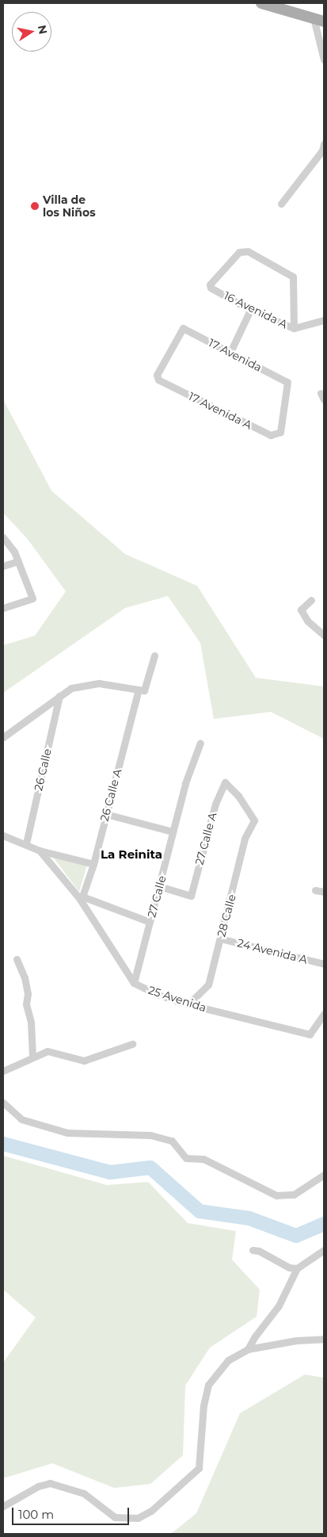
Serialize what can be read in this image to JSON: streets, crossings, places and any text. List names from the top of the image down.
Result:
{
  "streets": {
    "street": [
      "16 Avenida A",
      "17 Avenida",
      "17 Avenida A",
      "26 Calle",
      "26 Calle A",
      "27 Calle A",
      "27 Calle",
      "28 Calle",
      "24 Avenida A",
      "25 Avenida"
    ]
  },
  "crossings": [
    ["17 Avenida", "17 Avenida A"],
    ["27 Calle A", "27 Calle"],
    ["27 Calle A", "28 Calle"],
    ["27 Calle", "25 Avenida"],
    ["28 Calle", "24 Avenida A"],
    ["28 Calle", "25 Avenida"]
  ],
  "districts": ["La Reinita"],
  "places": ["Villa de los Niños"],
  "scale_bar": "100 m",
  "north": "right"
}
